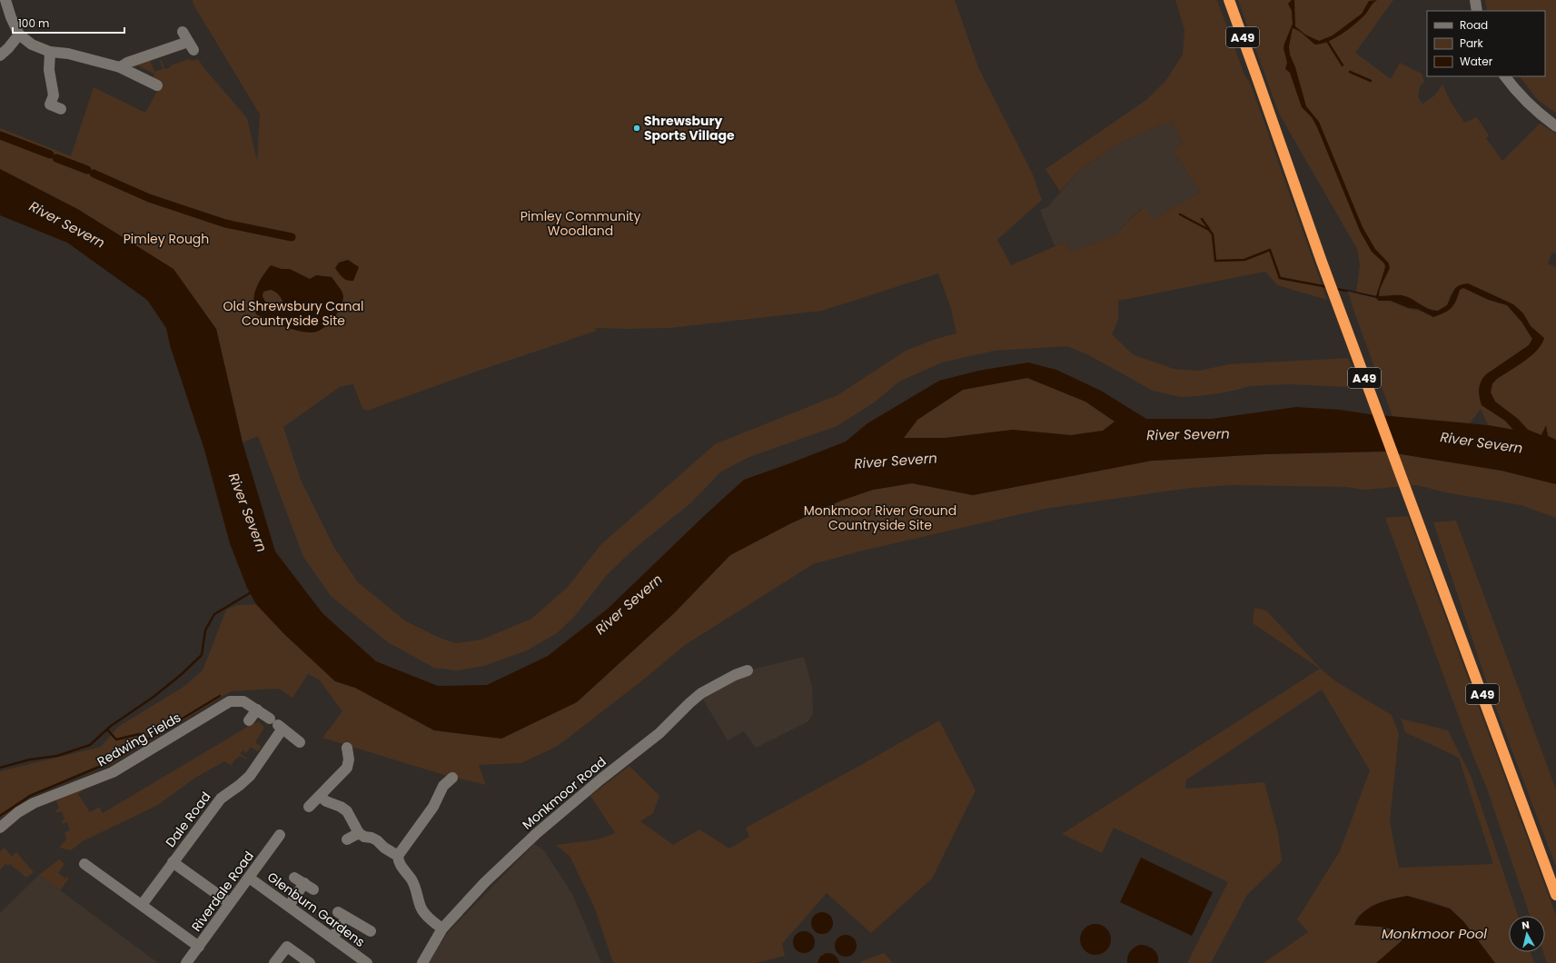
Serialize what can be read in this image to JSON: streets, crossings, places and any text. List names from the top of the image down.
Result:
{
  "streets": {
    "highway": ["A49"],
    "street": [
      "Redwing Fields",
      "Monkmoor Road",
      "Dale Road",
      "Riverdale Road",
      "Glenburn Gardens"
    ]
  },
  "crossings": [
    ["Redwing Fields", "Dale Road"],
    ["Dale Road", "Riverdale Road"],
    ["Riverdale Road", "Glenburn Gardens"]
  ],
  "water": ["River Severn", "Monkmoor Pool"],
  "parks": [
    "Pimley Community Woodland",
    "Pimley Rough",
    "Old Shrewsbury Canal Countryside Site",
    "Monkmoor River Ground Countryside Site"
  ],
  "places": ["Shrewsbury Sports Village"],
  "legend": ["Road", "Park", "Water"],
  "scale_bar": "100 m",
  "north": "top"
}
